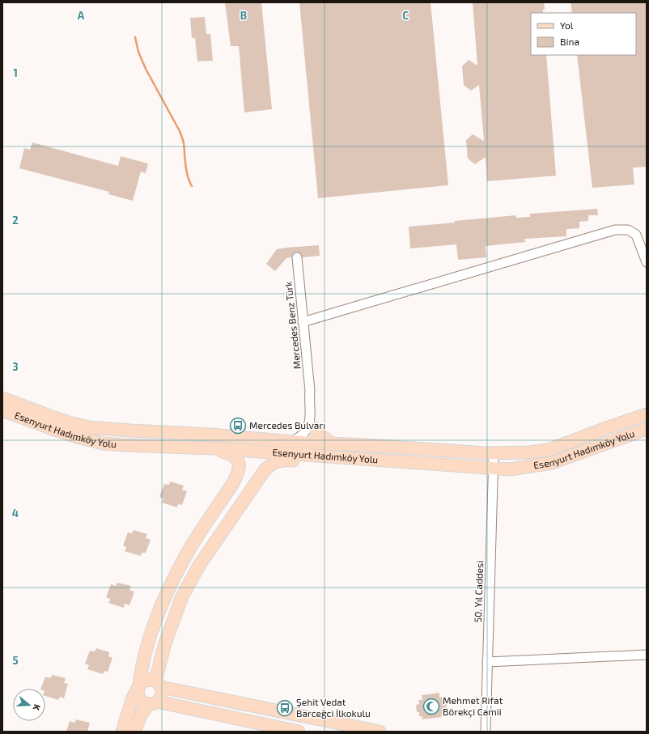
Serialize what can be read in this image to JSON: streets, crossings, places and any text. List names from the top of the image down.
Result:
{
  "streets": {
    "main road": ["Esenyurt Hadımköy Yolu"],
    "street": ["Mercedes Benz Türk", "50. Yıl Caddesi"]
  },
  "crossings": [
    ["Mercedes Benz Türk", "Esenyurt Hadımköy Yolu"],
    ["Esenyurt Hadımköy Yolu", "50. Yıl Caddesi"]
  ],
  "places": {
    "bus stop": ["Mercedes Bulvarı", "Şehit Vedat Barceğci İlkokulu"],
    "mosque": ["Mehmet Rifat Börekçi Camii"]
  },
  "legend": ["Yol", "Bina"],
  "north": "right",
  "grid": {
    "columns": ["A", "B", "C"],
    "rows": [
      "1",
      "2",
      "3",
      "4",
      "5"
    ]
  }
}
